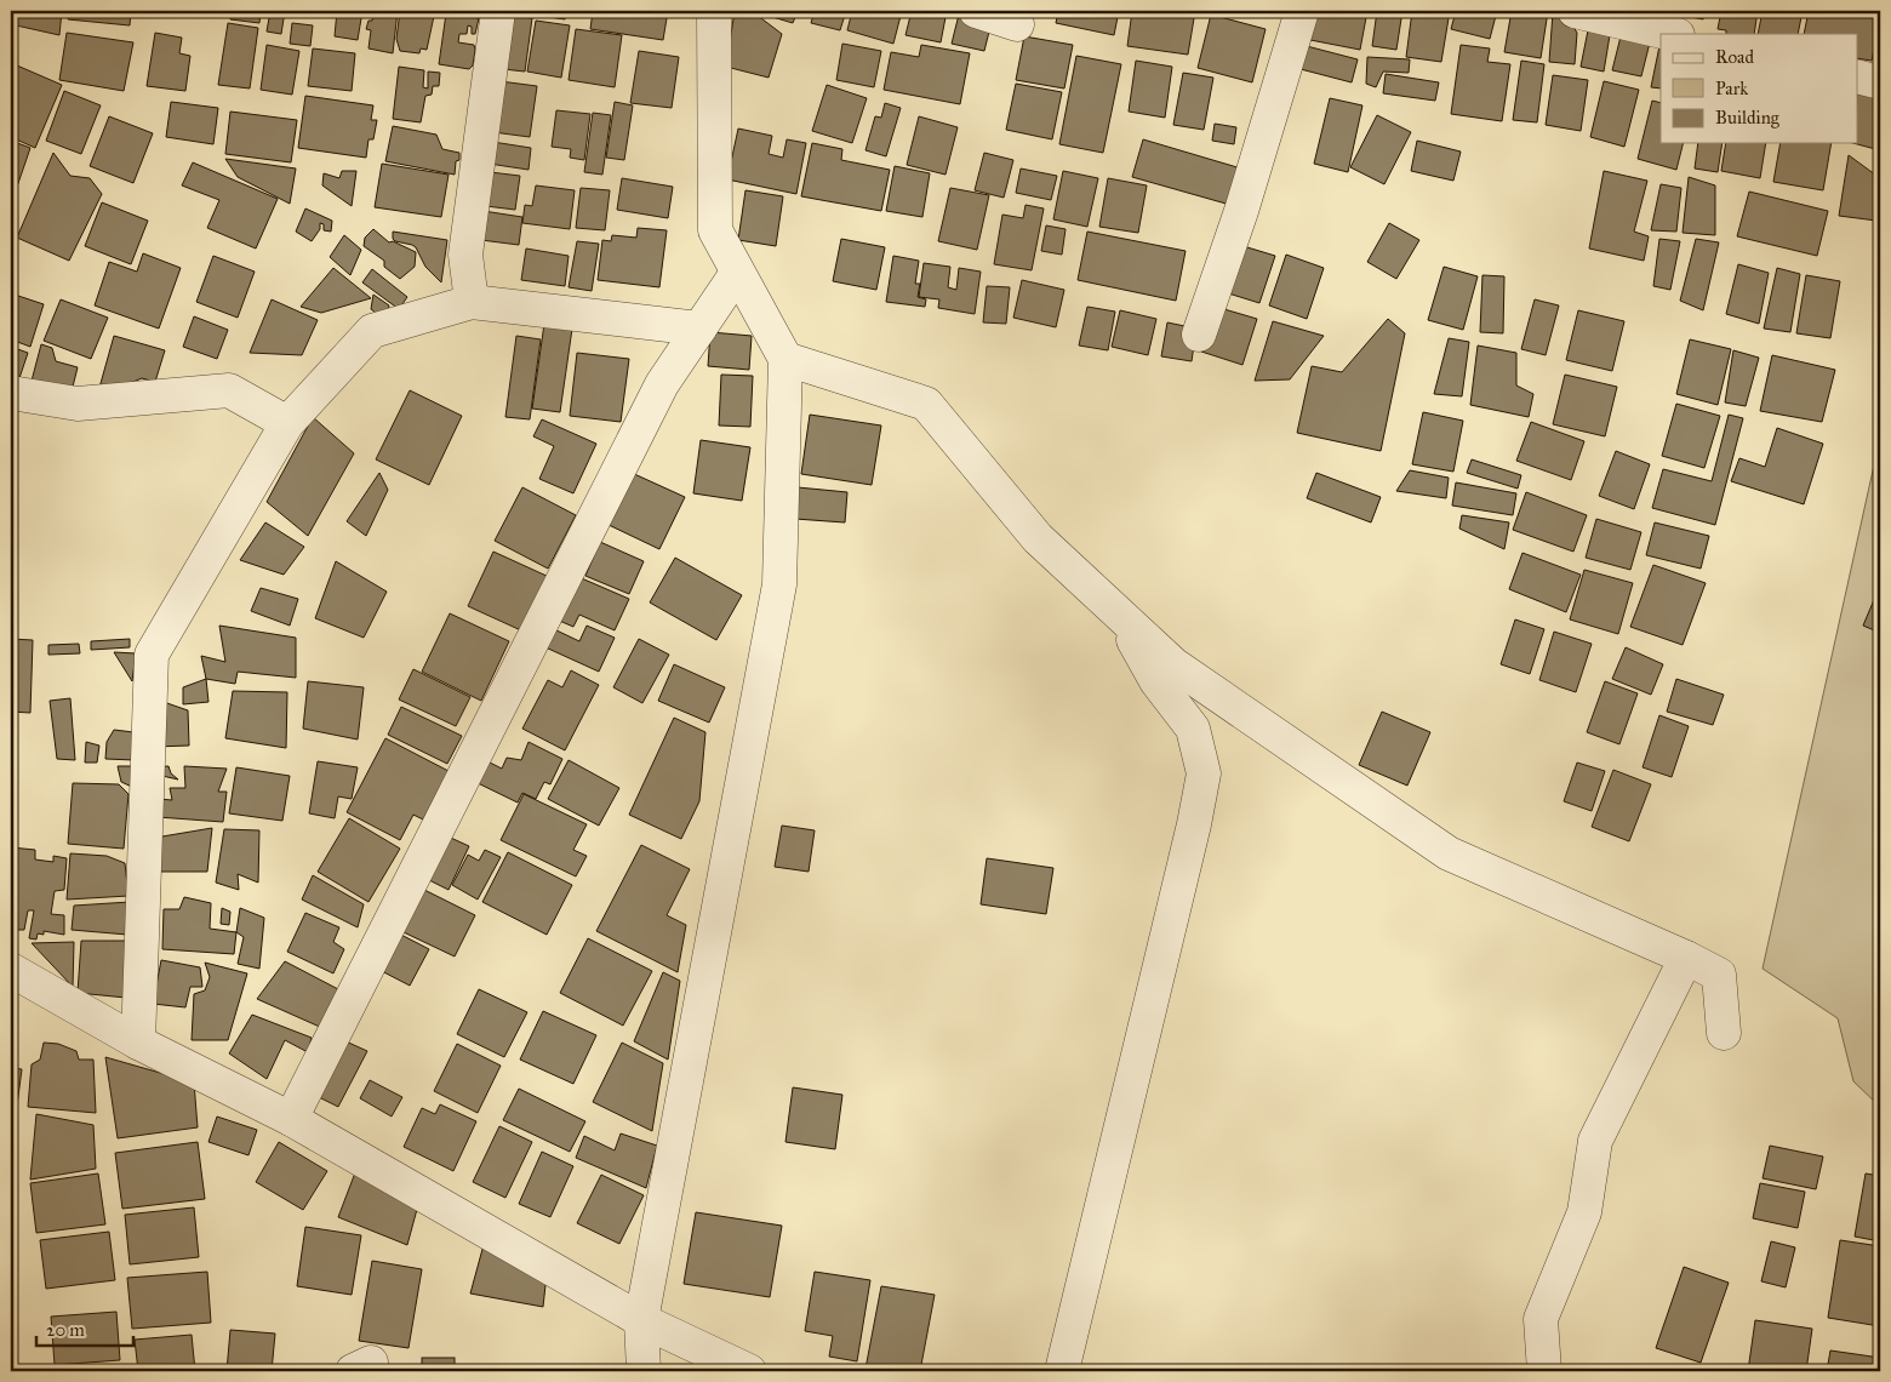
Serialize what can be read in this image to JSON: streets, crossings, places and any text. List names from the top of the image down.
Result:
{
  "legend": ["Road", "Park", "Building"],
  "scale_bar": "20 m"
}
